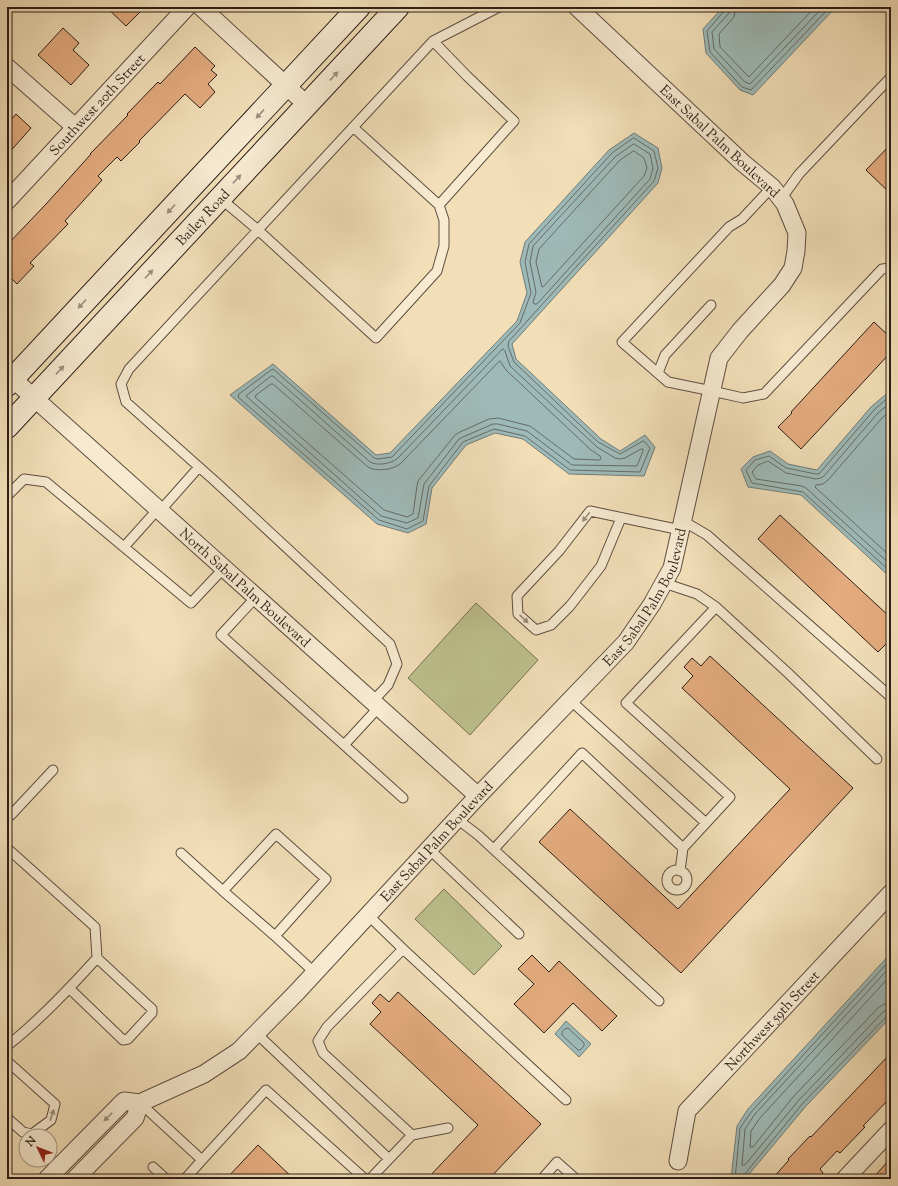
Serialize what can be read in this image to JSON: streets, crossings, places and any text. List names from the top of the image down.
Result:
{
  "streets": {
    "street": [
      "Southwest 20th Street",
      "East Sabal Palm Boulevard",
      "Bailey Road",
      "North Sabal Palm Boulevard",
      "Northwest 59th Street"
    ]
  },
  "crossings": [
    ["East Sabal Palm Boulevard", "North Sabal Palm Boulevard"],
    ["Bailey Road", "North Sabal Palm Boulevard"]
  ],
  "north": "top left"
}
